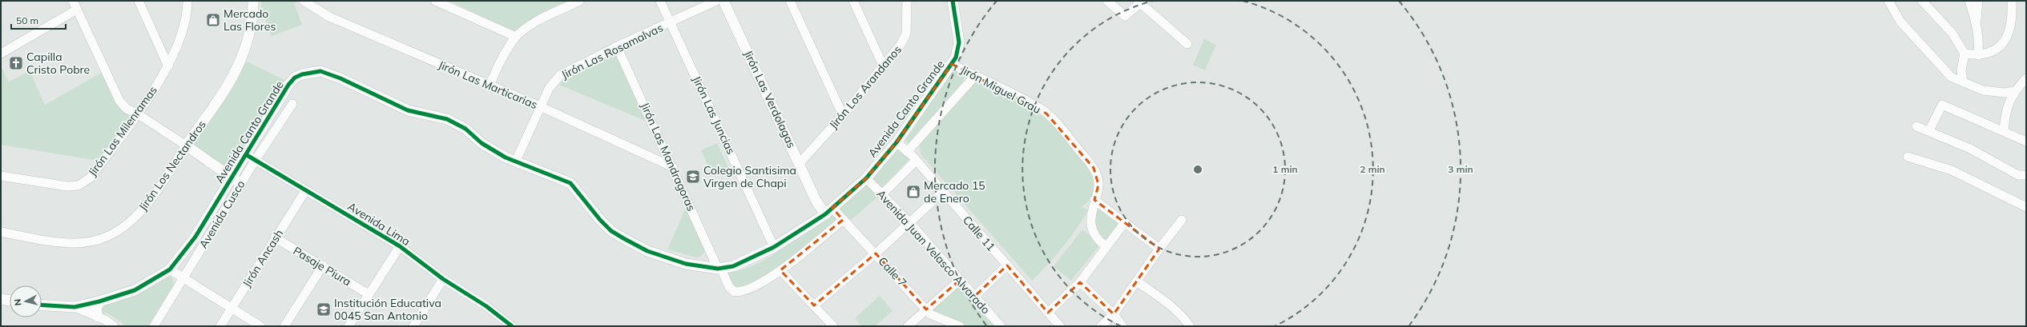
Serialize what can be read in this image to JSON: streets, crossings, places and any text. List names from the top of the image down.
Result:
{
  "streets": {
    "street": [
      "Jirón Las Rosamalvas",
      "Jirón Las Marticarias",
      "Jirón Los Arandanos",
      "Jirón Miguel Grau",
      "Jirón Las Verdolagas",
      "Avenida Canto Grande",
      "Jirón Las Juncias",
      "Jirón Las Milenramas",
      "Jirón Las Mandragoras",
      "Jirón Los Nectandros",
      "Avenida Cusco",
      "Avenida Lima",
      "Calle 11",
      "Avenida Juan Velasco Alvarado",
      "Jirón Ancash",
      "Pasaje Piura",
      "Calle 7"
    ]
  },
  "crossings": [
    ["Jirón Las Rosamalvas", "Jirón Las Marticarias"],
    ["Jirón Las Rosamalvas", "Avenida Canto Grande"],
    ["Jirón Las Rosamalvas", "Jirón Las Juncias"],
    ["Jirón Las Rosamalvas", "Jirón Las Mandragoras"],
    ["Jirón Las Marticarias", "Jirón Las Mandragoras"],
    ["Jirón Los Arandanos", "Jirón Las Verdolagas"],
    ["Jirón Miguel Grau", "Avenida Canto Grande"],
    ["Jirón Las Verdolagas", "Avenida Canto Grande"],
    ["Jirón Las Verdolagas", "Calle 7"],
    ["Avenida Canto Grande", "Jirón Las Juncias"],
    ["Avenida Canto Grande", "Jirón Las Mandragoras"],
    ["Avenida Canto Grande", "Avenida Cusco"],
    ["Avenida Canto Grande", "Avenida Lima"],
    ["Avenida Canto Grande", "Calle 11"],
    ["Avenida Canto Grande", "Avenida Juan Velasco Alvarado"],
    ["Avenida Canto Grande", "Calle 7"],
    ["Avenida Cusco", "Avenida Lima"],
    ["Avenida Lima", "Jirón Ancash"],
    ["Jirón Ancash", "Pasaje Piura"]
  ],
  "places": {
    "shop": ["Mercado Las Flores", "Mercado 15 de Enero"],
    "church": ["Capilla Cristo Pobre"],
    "school or university": ["Colegio Santisima Virgen de Chapi", "Institución Educativa 0045 San Antonio"]
  },
  "scale_bar": "50 m",
  "north": "left",
  "rings": ["1 min", "2 min", "3 min"]
}
